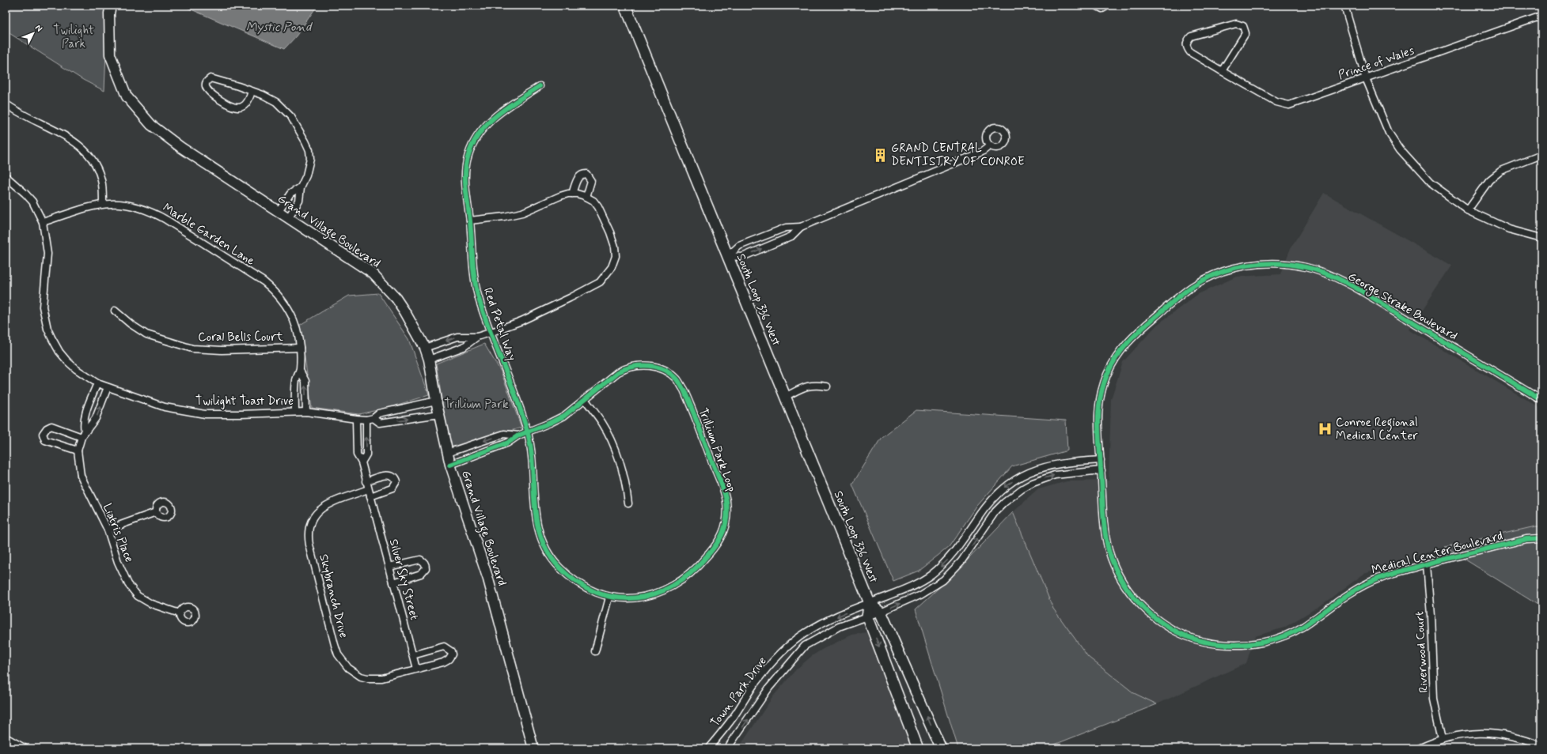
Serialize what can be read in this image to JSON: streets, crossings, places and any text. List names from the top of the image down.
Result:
{
  "streets": {
    "main road": ["South Loop 336 West"],
    "street": [
      "Prince of Wales",
      "Grand Village Boulevard",
      "Marble Garden Lane",
      "George Strake Boulevard",
      "Red Petal Way",
      "Coral Bells Court",
      "Twilight Toast Drive",
      "Trillium Park Loop",
      "Liatris Place",
      "Medical Center Boulevard",
      "Silver Sky Street",
      "Skybranch Drive",
      "Riverwood Court",
      "Town Park Drive"
    ]
  },
  "crossings": [
    ["Grand Village Boulevard", "Twilight Toast Drive"],
    ["Grand Village Boulevard", "Trillium Park Loop"],
    ["Marble Garden Lane", "Coral Bells Court"],
    ["Marble Garden Lane", "Twilight Toast Drive"],
    ["South Loop 336 West", "Town Park Drive"],
    ["George Strake Boulevard", "Medical Center Boulevard"],
    ["Red Petal Way", "Trillium Park Loop"],
    ["Twilight Toast Drive", "Liatris Place"],
    ["Twilight Toast Drive", "Silver Sky Street"],
    ["Medical Center Boulevard", "Riverwood Court"],
    ["Silver Sky Street", "Skybranch Drive"]
  ],
  "water": ["Mystic Pond"],
  "parks": ["Twilight Park", "Trillium Park"],
  "places": {
    "building": ["GRAND CENTRAL DENTISTRY OF CONROE"],
    "hospital": ["Conroe Regional Medical Center"]
  },
  "north": "top right"
}
